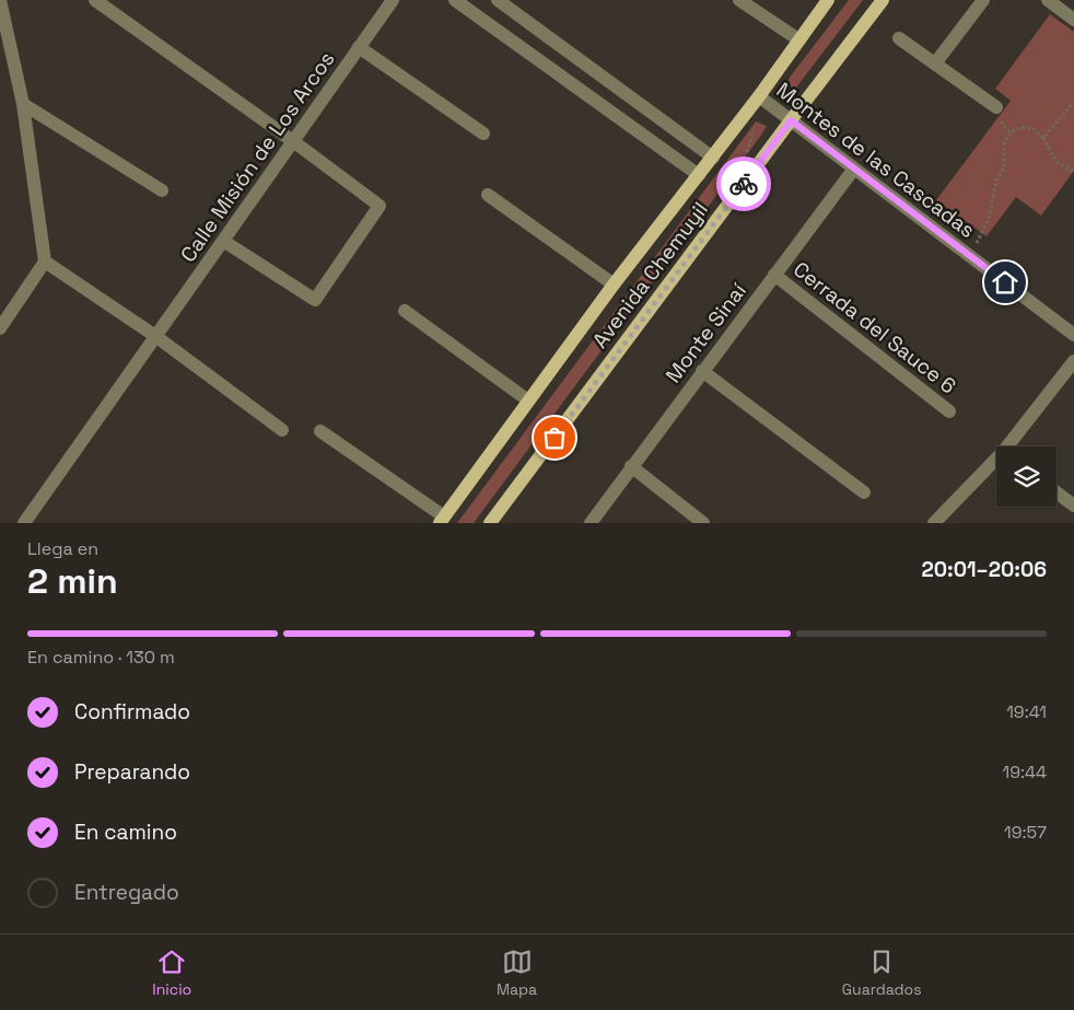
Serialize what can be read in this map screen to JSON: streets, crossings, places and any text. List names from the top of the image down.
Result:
{
  "streets": {
    "main road": ["Avenida Chemuyil"],
    "street": [
      "Calle Misión de Los Arcos",
      "Montes de las Cascadas",
      "Cerrada del Sauce 6",
      "Monte Sinaí"
    ]
  },
  "crossings": [
    ["Montes de las Cascadas", "Avenida Chemuyil"],
    ["Montes de las Cascadas", "Monte Sinaí"],
    ["Cerrada del Sauce 6", "Monte Sinaí"]
  ],
  "page": {
    "heading": ["2 min", "Llega en", "20:01–20:06"],
    "bar": "En camino · 130 m",
    "list": [
      ["Confirmado", "19:41"],
      ["Preparando", "19:44"],
      ["En camino", "19:57"],
      "Entregado"
    ],
    "tabs": ["Inicio", "Mapa", "Guardados"]
  }
}
